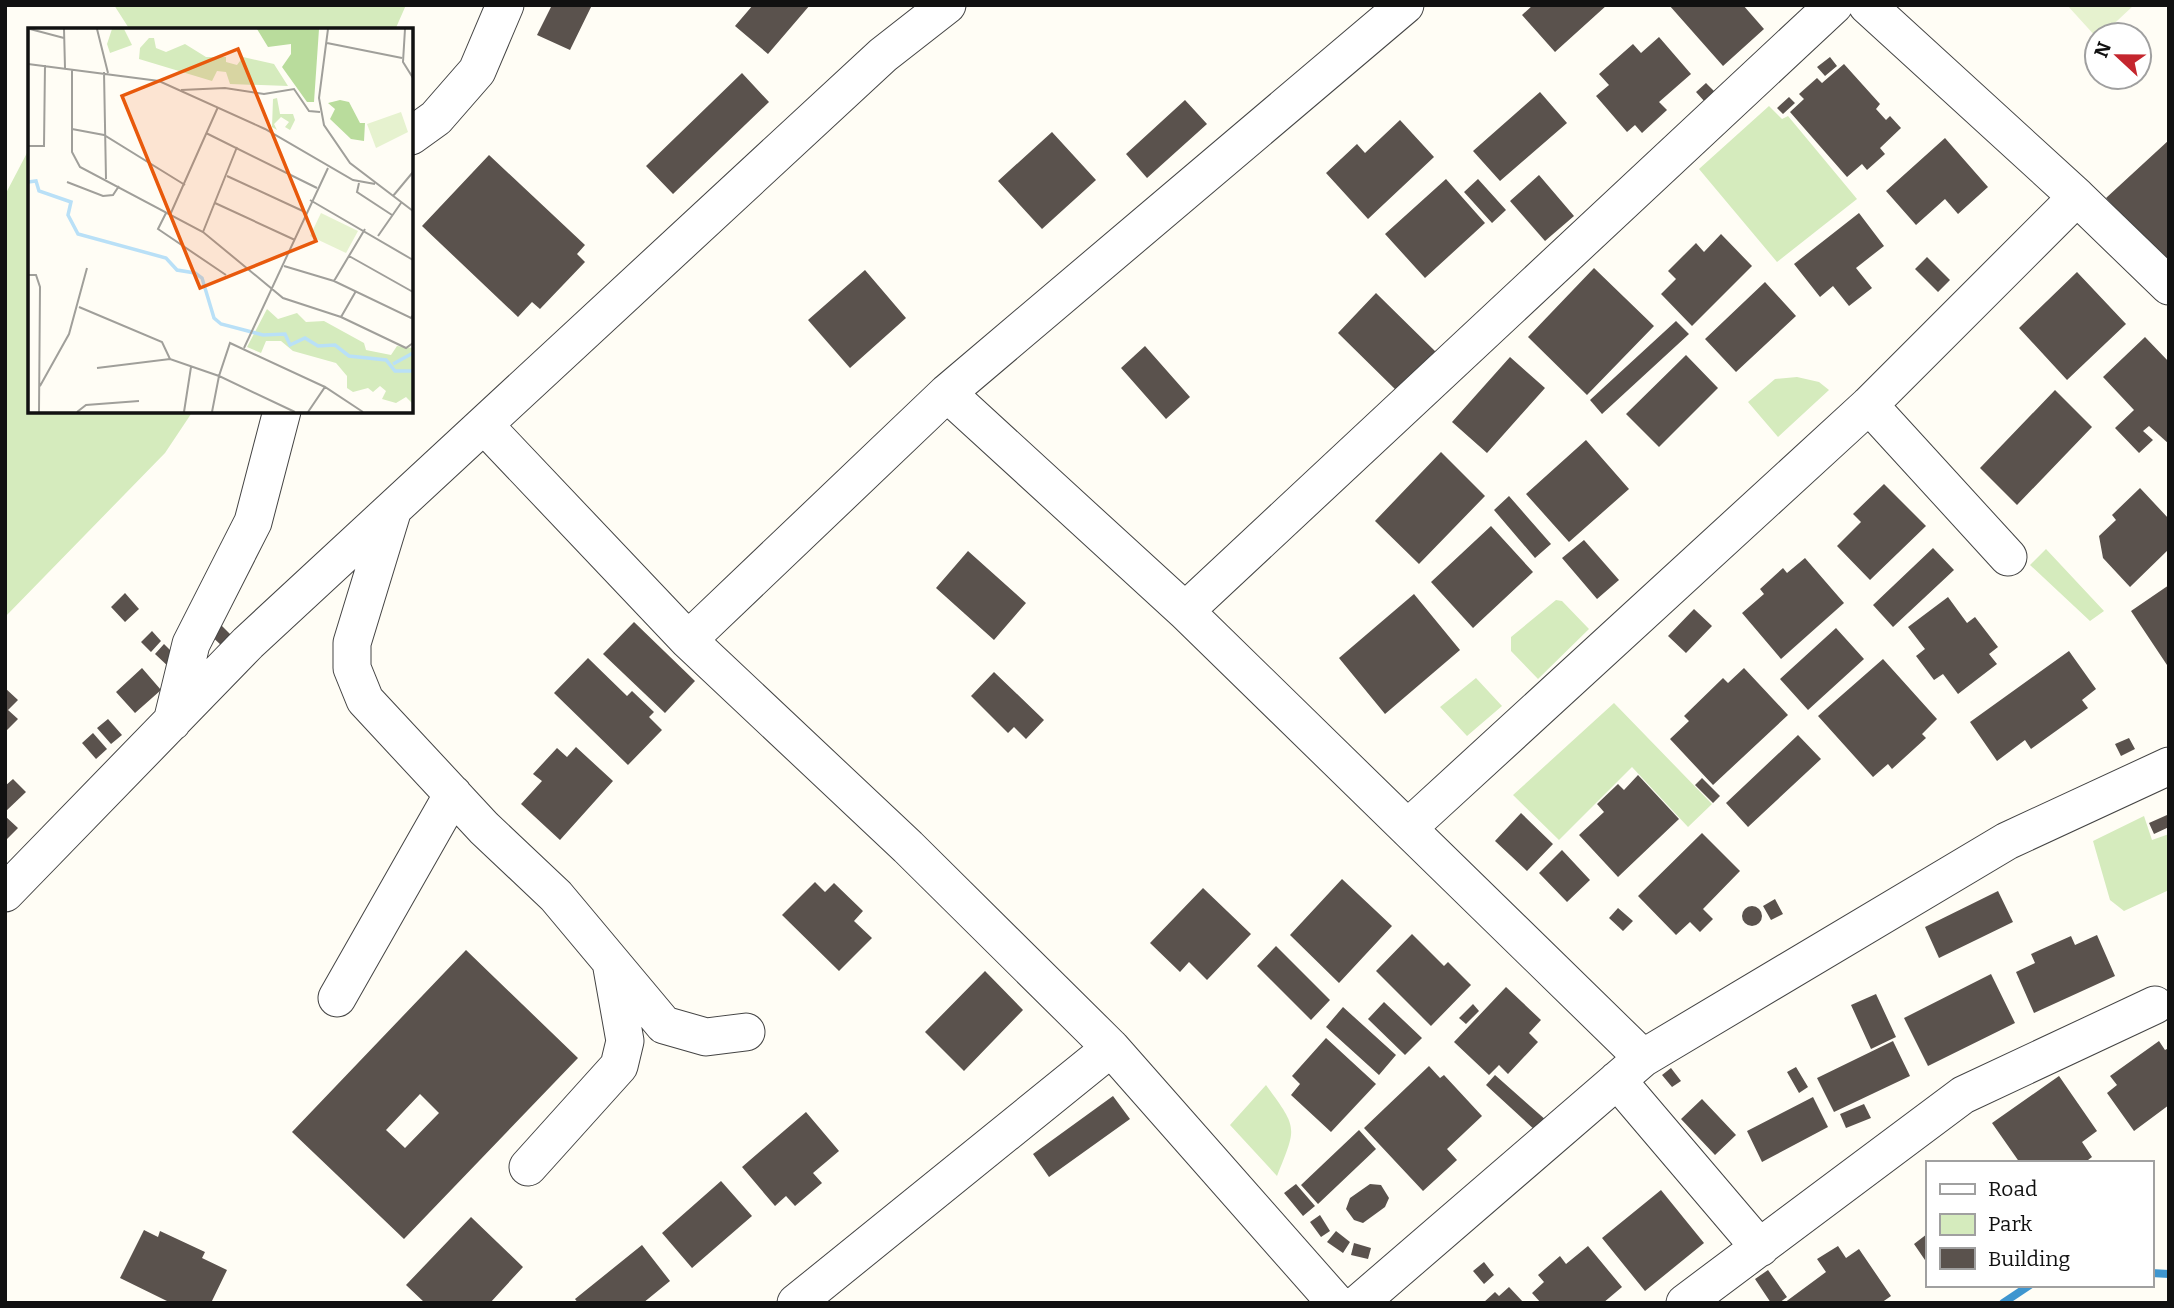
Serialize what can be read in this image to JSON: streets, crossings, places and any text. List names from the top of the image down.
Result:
{
  "legend": ["Road", "Park", "Building"],
  "north": "left"
}
